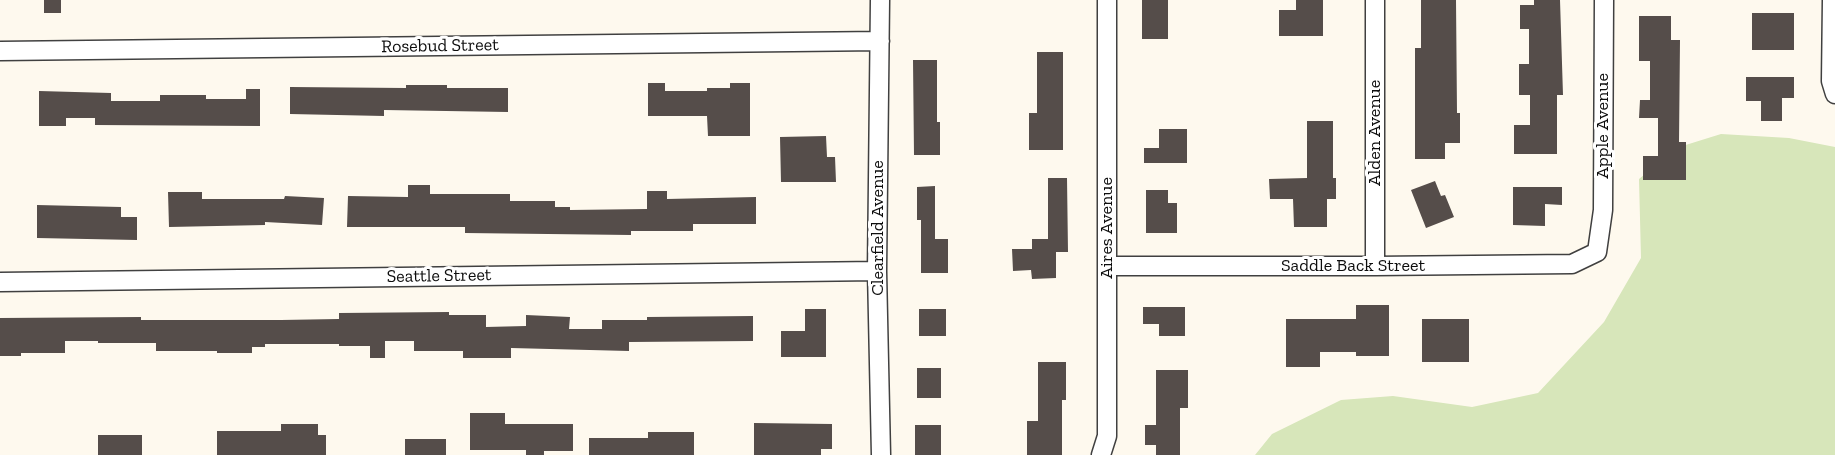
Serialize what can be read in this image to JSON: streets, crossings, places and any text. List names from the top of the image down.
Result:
{
  "streets": {
    "street": [
      "Rosebud Street",
      "Apple Avenue",
      "Alden Avenue",
      "Clearfield Avenue",
      "Aires Avenue",
      "Saddle Back Street",
      "Seattle Street"
    ]
  },
  "crossings": [
    ["Rosebud Street", "Clearfield Avenue"],
    ["Apple Avenue", "Saddle Back Street"],
    ["Alden Avenue", "Saddle Back Street"],
    ["Clearfield Avenue", "Seattle Street"],
    ["Aires Avenue", "Saddle Back Street"]
  ]
}
